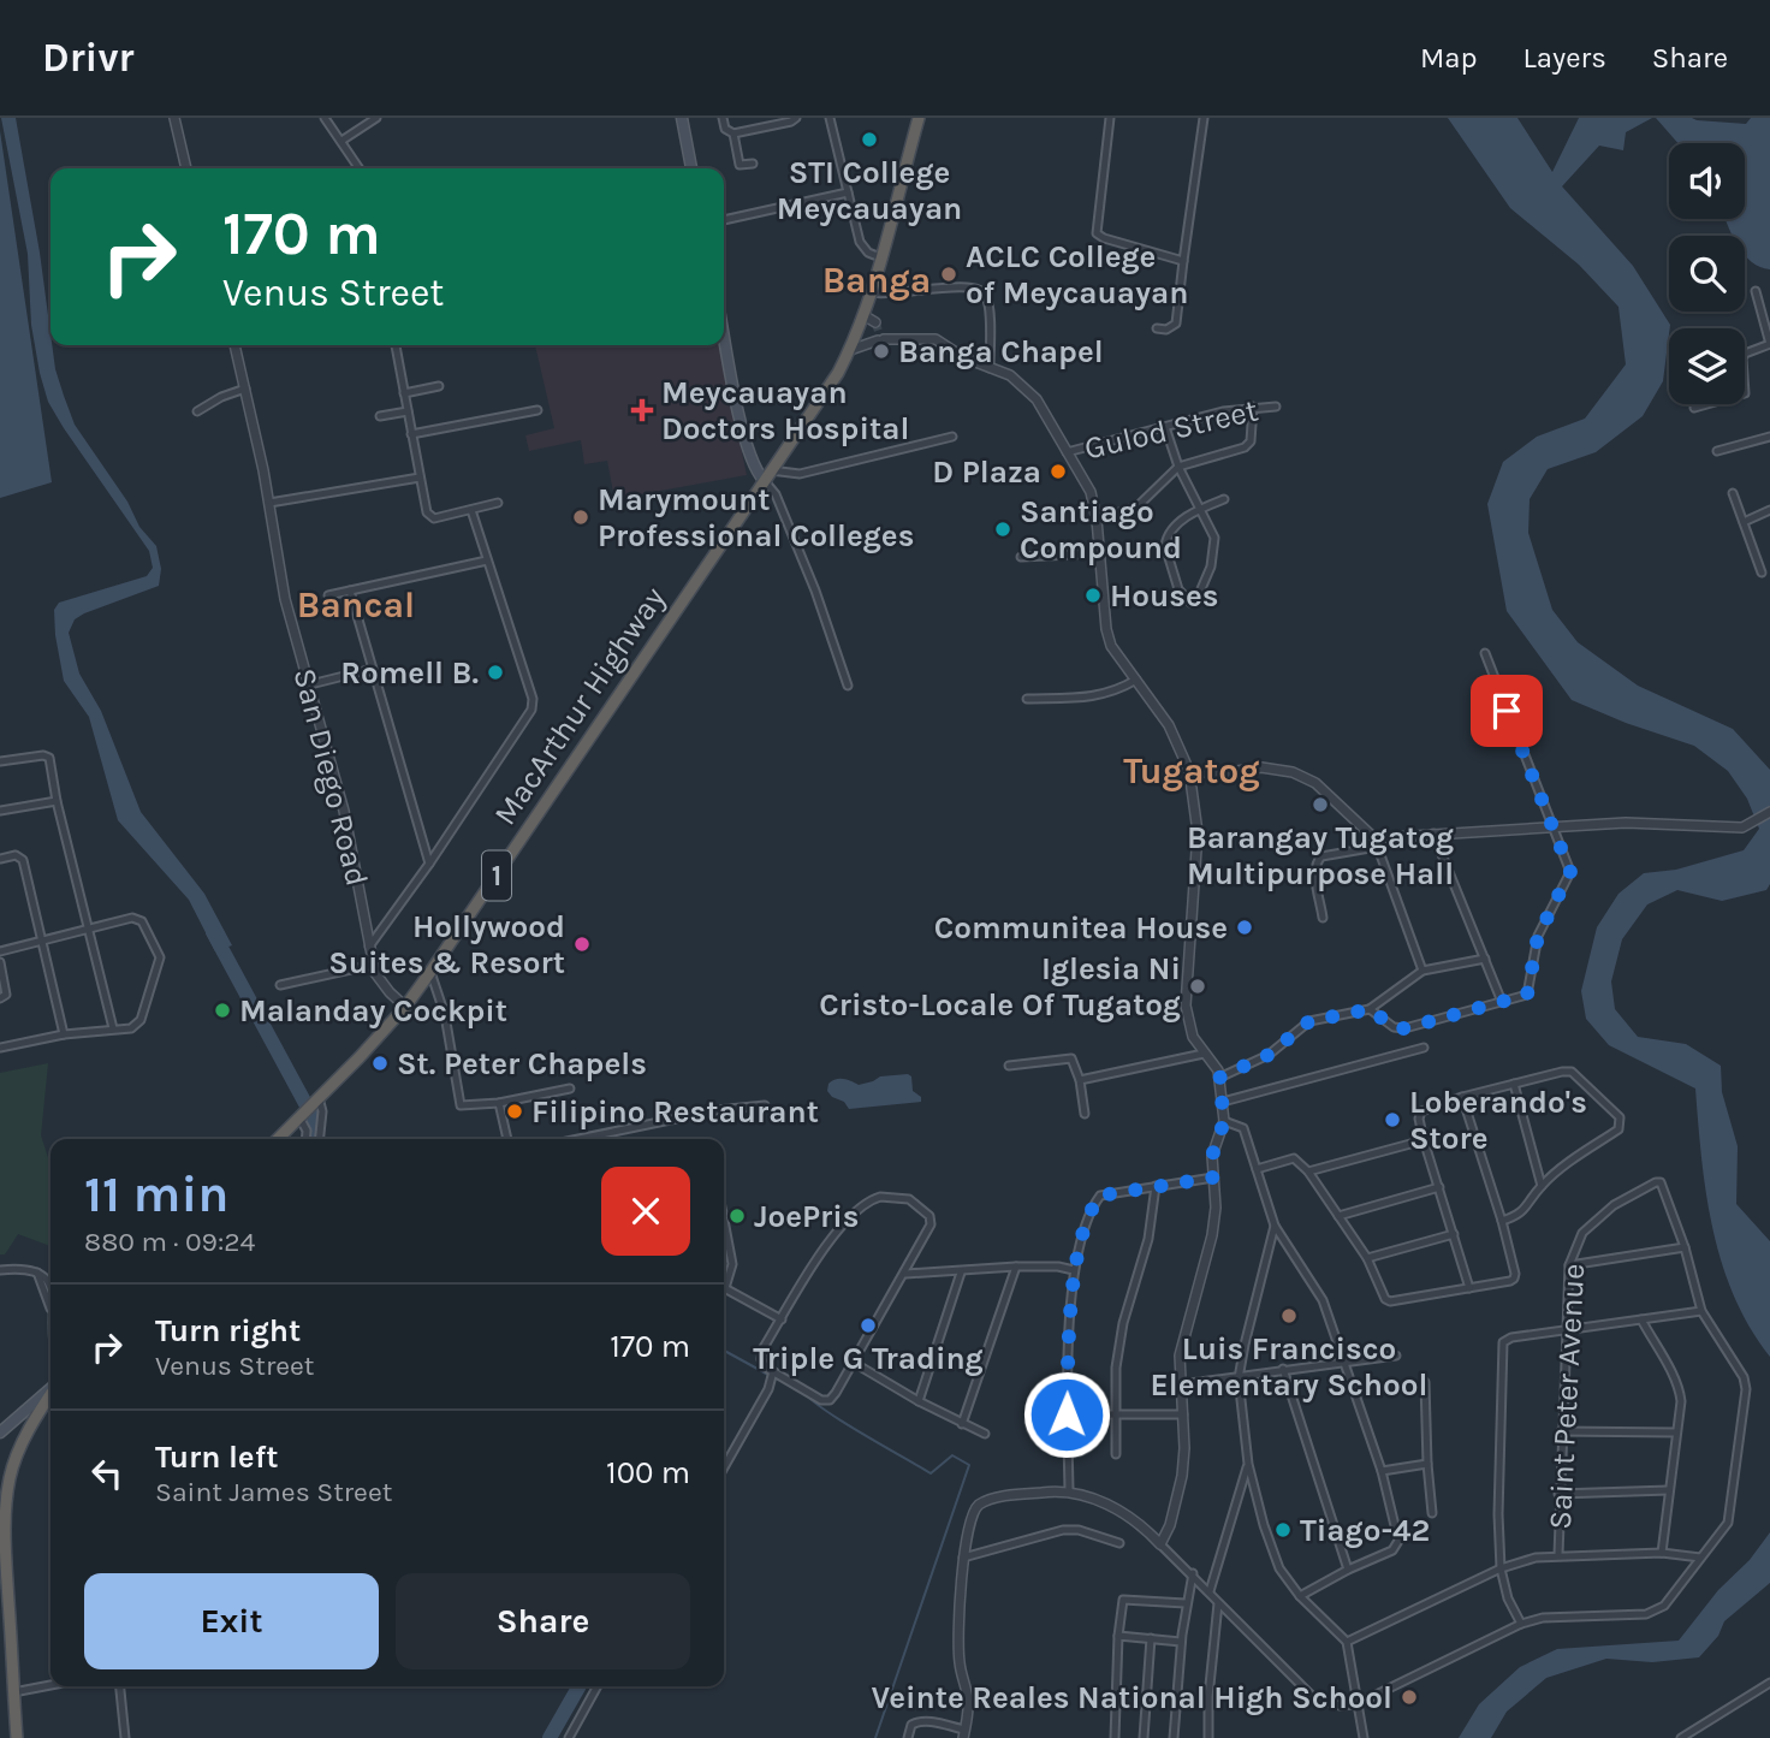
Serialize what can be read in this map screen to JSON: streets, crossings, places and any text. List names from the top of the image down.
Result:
{
  "streets": {
    "highway": ["MacArthur Highway", "1"],
    "street": ["Gulod Street", "San Diego Road", "Saint Peter Avenue"]
  },
  "crossings": [
    ["MacArthur Highway", "San Diego Road"]
  ],
  "districts": ["Banga", "Bancal", "Tugatog"],
  "places": {
    "other": [
      "STI College Meycauayan",
      "ACLC College of Meycauayan",
      "Banga Chapel",
      "D Plaza",
      "Marymount Professional Colleges",
      "Santiago Compound",
      "Houses",
      "Romell B.",
      "Barangay Tugatog Multipurpose Hall",
      "Communitea House",
      "Hollywood Suites & Resort",
      "Iglesia Ni Cristo-Locale Of Tugatog",
      "Malanday Cockpit",
      "St. Peter Chapels",
      "Filipino Restaurant",
      "Loberando's Store",
      "JoePris",
      "Luis Francisco Elementary School",
      "Triple G Trading",
      "Tiago-42",
      "Veinte Reales National High School"
    ],
    "health": ["Meycauayan Doctors Hospital"]
  },
  "page": {
    "header": "Drivr",
    "nav": ["Map", "Layers", "Share"],
    "turn": ["170 m", "Venus Street"],
    "heading": ["11 min", "880 m · 09:24"],
    "list": [
      {
        "name": "Turn right",
        "note": "Venus Street",
        "value": "170 m"
      },
      {
        "name": "Turn left",
        "note": "Saint James Street",
        "value": "100 m"
      }
    ],
    "buttons": ["Exit", "Share"]
  }
}
